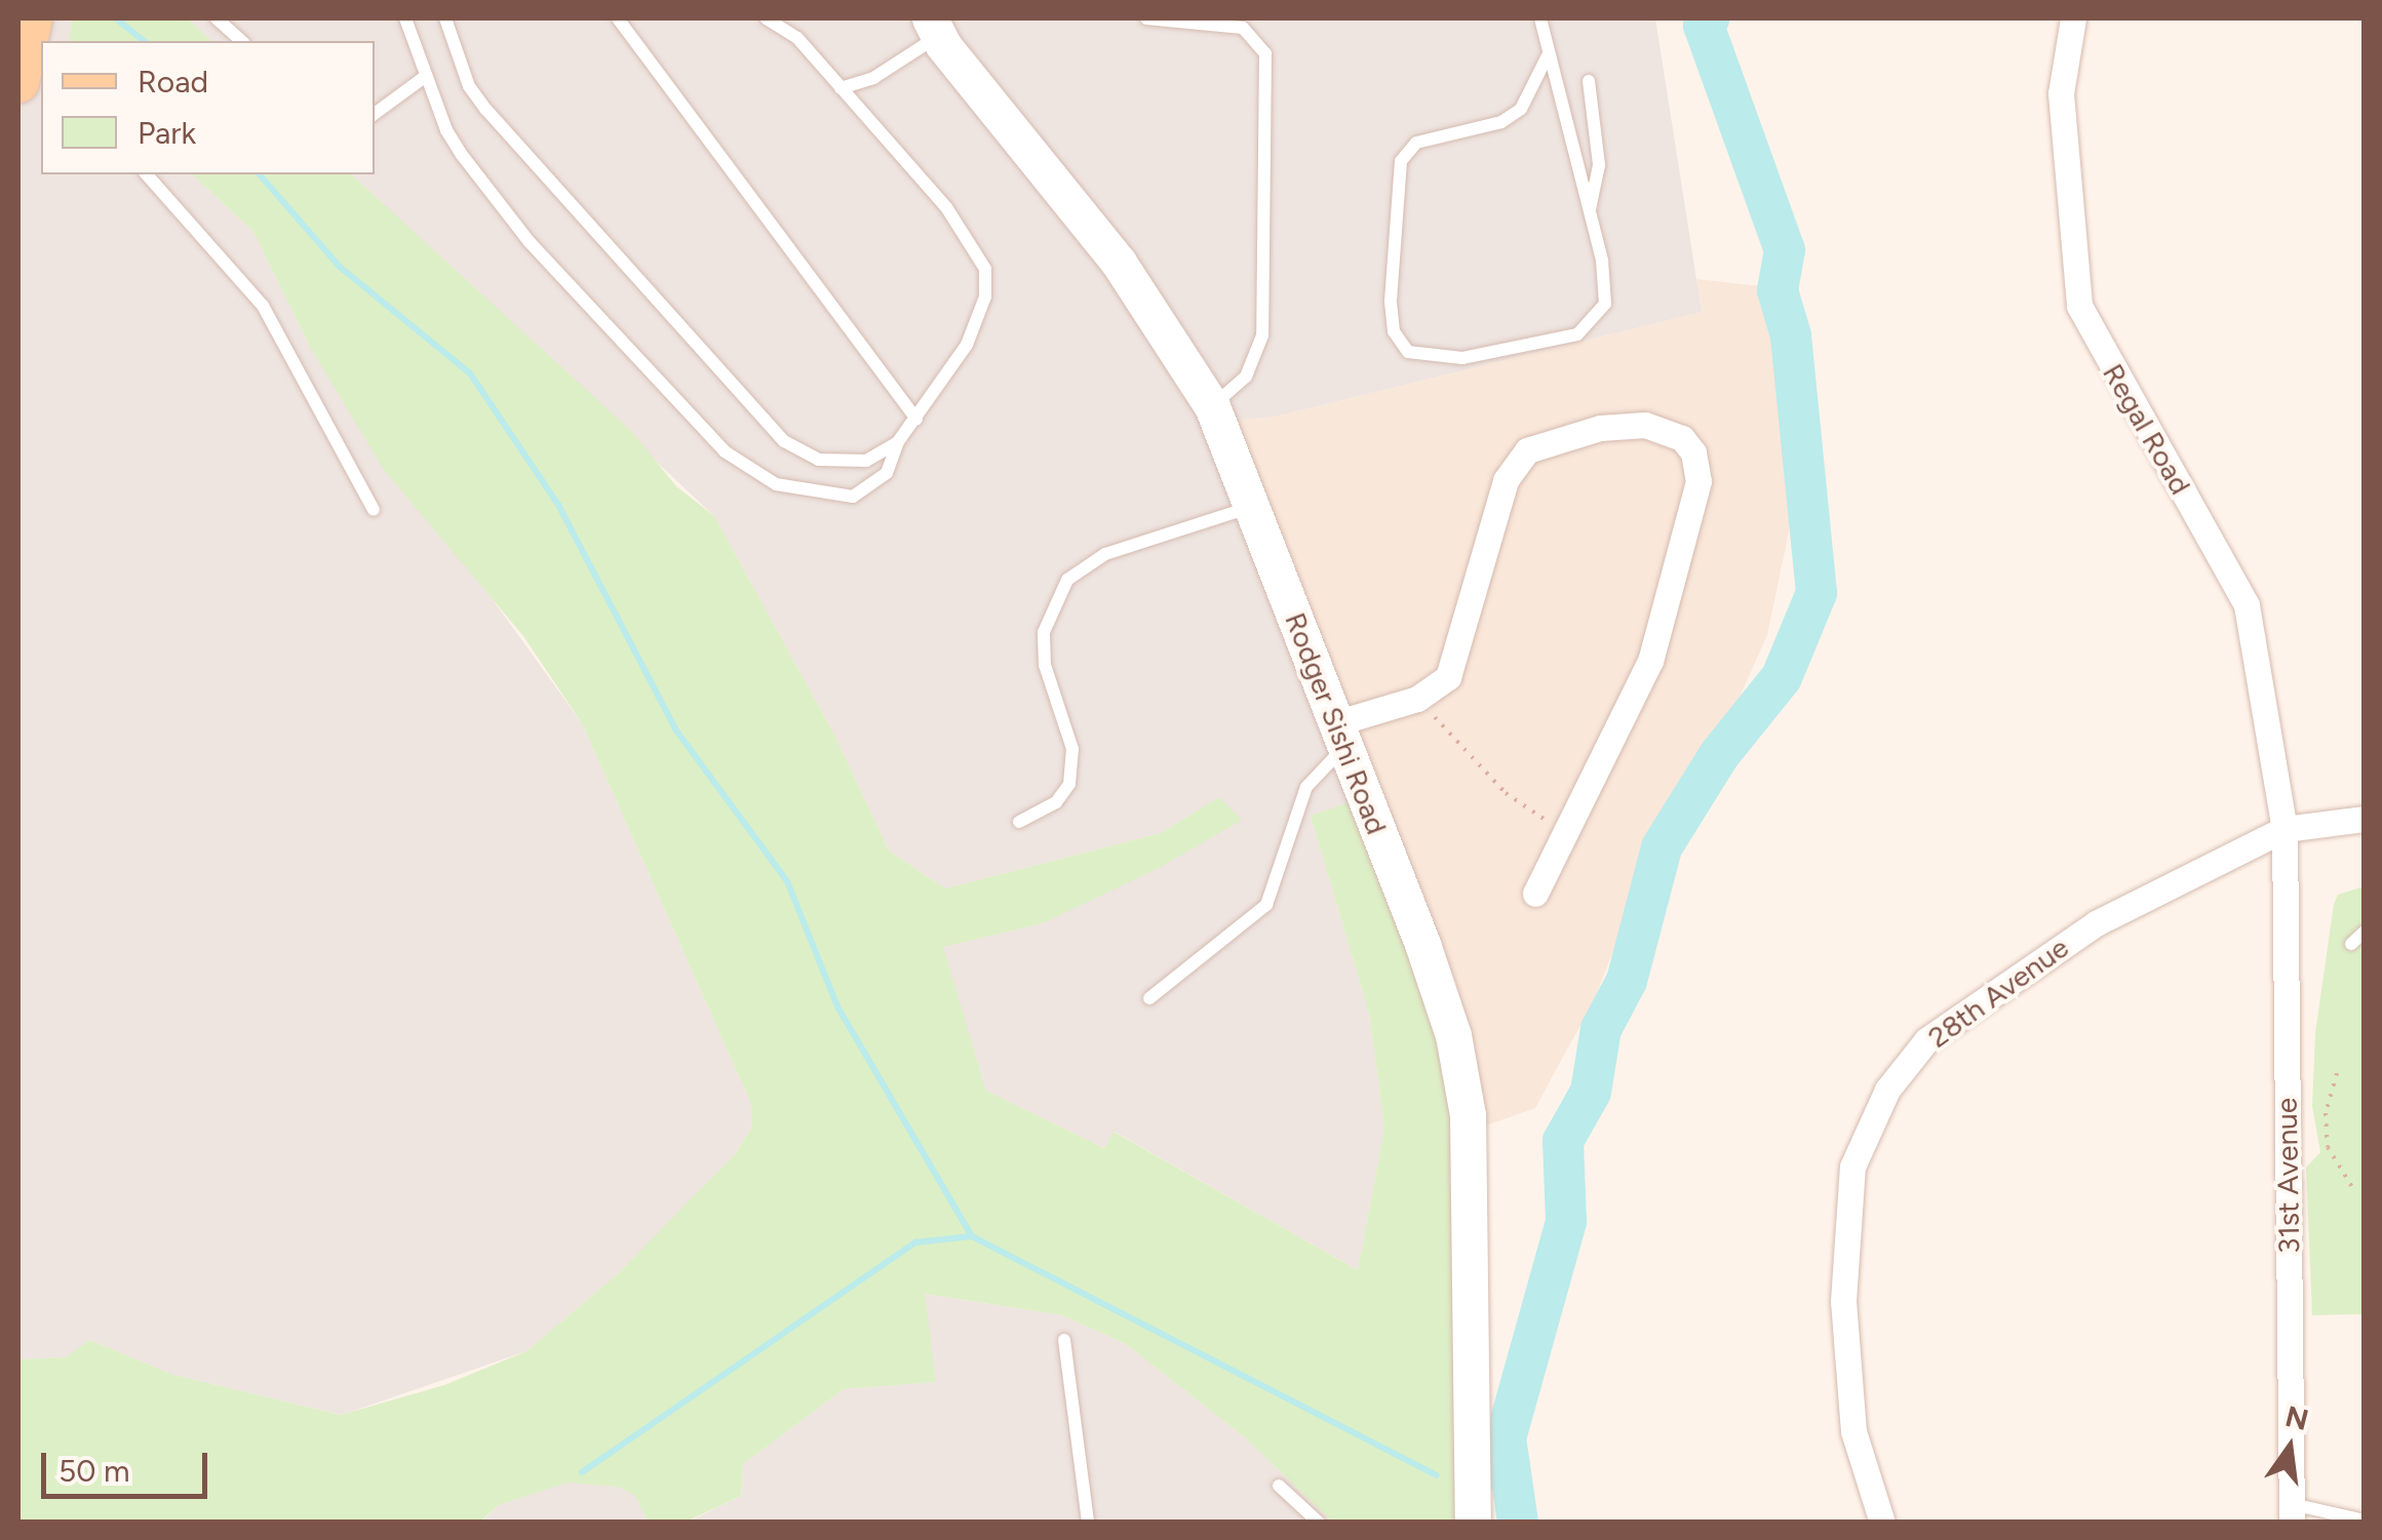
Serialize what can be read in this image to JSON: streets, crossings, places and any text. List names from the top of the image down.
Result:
{
  "streets": {
    "street": [
      "Regal Road",
      "Rodger Sishi Road",
      "28th Avenue",
      "31st Avenue"
    ]
  },
  "crossings": [
    ["Regal Road", "28th Avenue"],
    ["Regal Road", "31st Avenue"],
    ["28th Avenue", "31st Avenue"]
  ],
  "legend": ["Road", "Park"],
  "scale_bar": "50 m",
  "north": "top"
}
